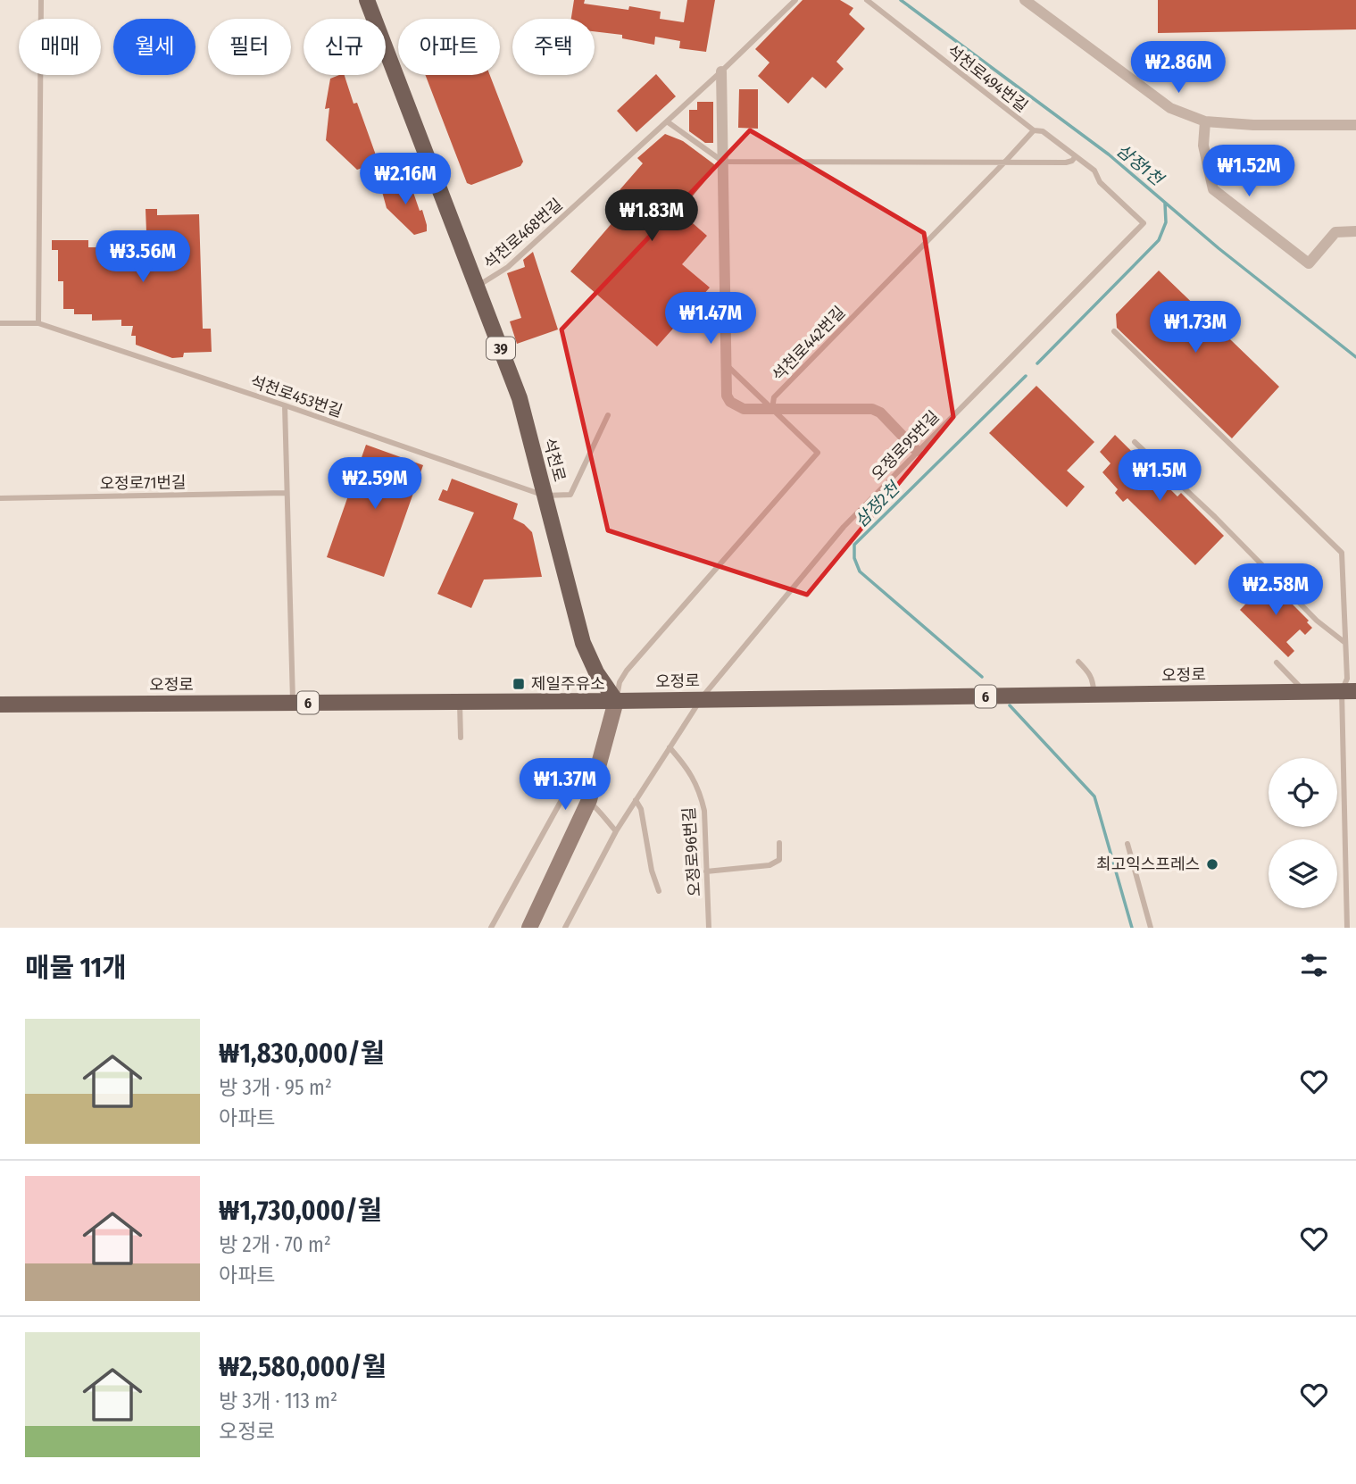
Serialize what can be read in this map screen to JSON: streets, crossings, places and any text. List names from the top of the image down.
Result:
{
  "streets": {
    "main road": [
      "39",
      "석천로",
      "오정로",
      "6"
    ],
    "lane": [
      "석천로494번길",
      "석천로468번길",
      "석천로442번길",
      "석천로453번길",
      "오정로95번길",
      "오정로71번길",
      "오정로96번길"
    ]
  },
  "crossings": [
    ["석천로494번길", "석천로442번길"],
    ["석천로494번길", "오정로95번길"],
    ["석천로468번길", "석천로"],
    ["석천로453번길", "석천로"],
    ["오정로95번길", "오정로"],
    ["석천로", "오정로"]
  ],
  "water": ["삼정1천", "삼정2천"],
  "places": {
    "transit": ["제일주유소"],
    "other": ["최고익스프레스"]
  },
  "page": {
    "chip": [
      "매매",
      "월세",
      "필터",
      "신규",
      "아파트",
      "주택"
    ],
    "price": [
      "₩2.86M",
      "₩1.52M",
      "₩2.16M",
      "₩1.83M",
      "₩3.56M",
      "₩1.47M",
      "₩1.73M",
      "₩1.5M",
      "₩2.59M",
      "₩2.58M",
      "₩1.37M"
    ],
    "heading": "매물 11개",
    "list": [
      {
        "name": "₩1,830,000/월",
        "note": "방 3개 · 95 m² · 아파트"
      },
      {
        "name": "₩1,730,000/월",
        "note": "방 2개 · 70 m² · 아파트"
      },
      {
        "name": "₩2,580,000/월",
        "note": "방 3개 · 113 m² · 오정로"
      }
    ]
  }
}
